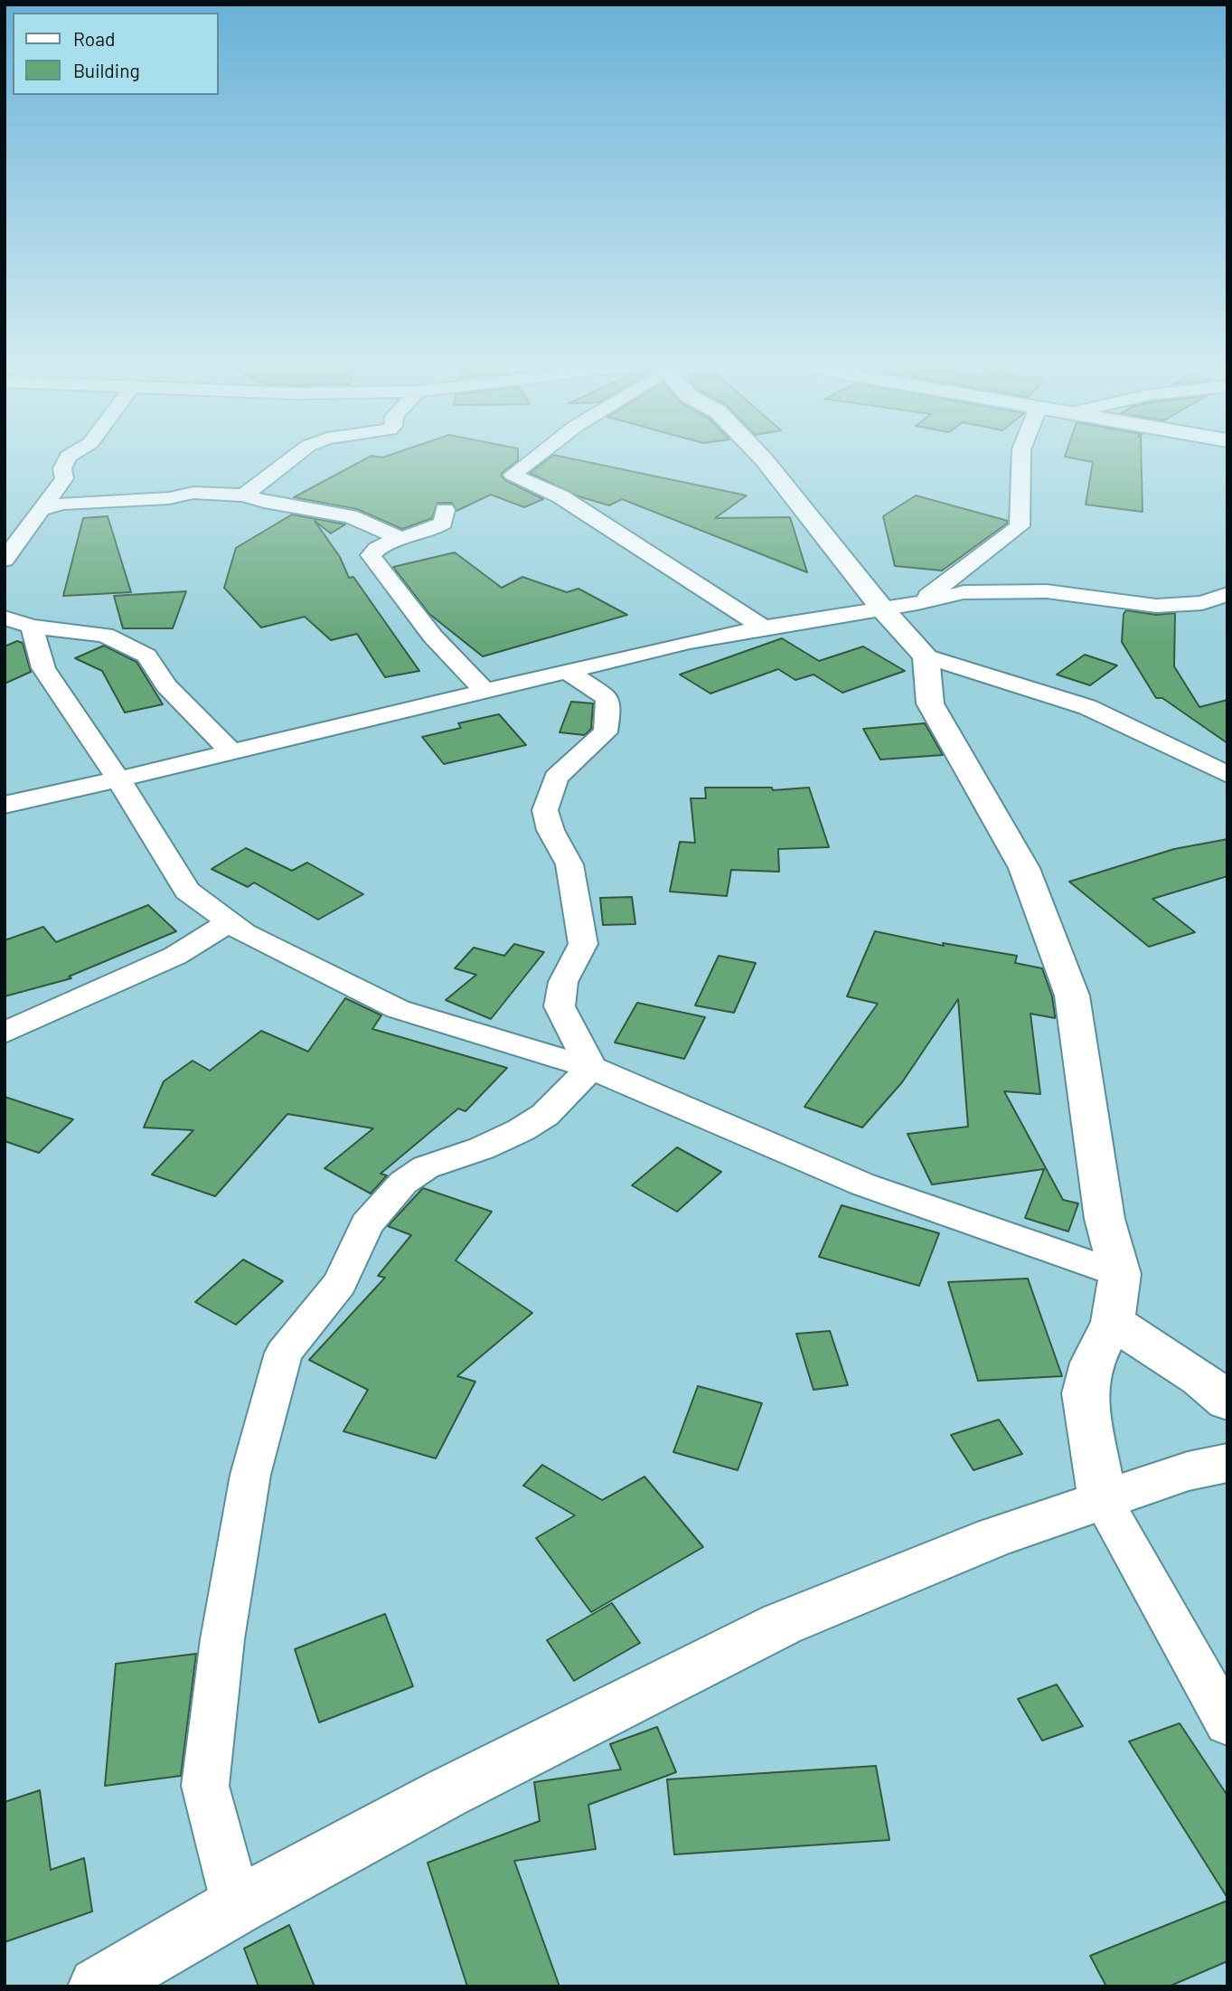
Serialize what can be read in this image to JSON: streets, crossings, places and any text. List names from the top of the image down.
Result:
{
  "legend": ["Road", "Building"]
}
